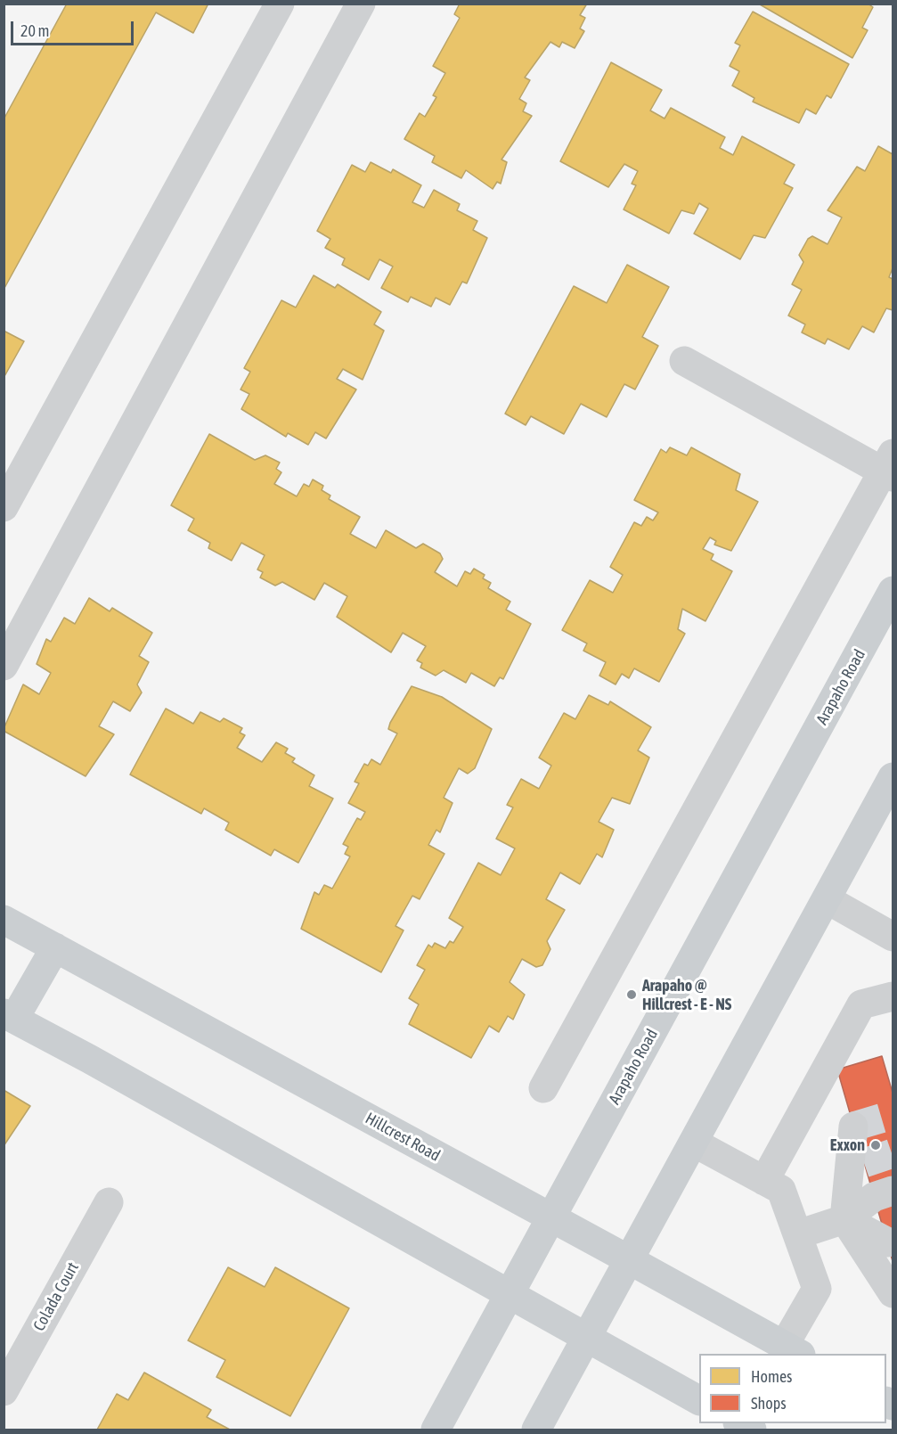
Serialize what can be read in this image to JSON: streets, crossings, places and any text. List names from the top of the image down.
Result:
{
  "streets": {
    "main road": ["Arapaho Road", "Hillcrest Road"],
    "street": ["Colada Court"]
  },
  "crossings": [
    ["Arapaho Road", "Hillcrest Road"]
  ],
  "places": ["Arapaho @ Hillcrest - E - NS", "Exxon"],
  "legend": ["Homes", "Shops"],
  "scale_bar": "20 m"
}
